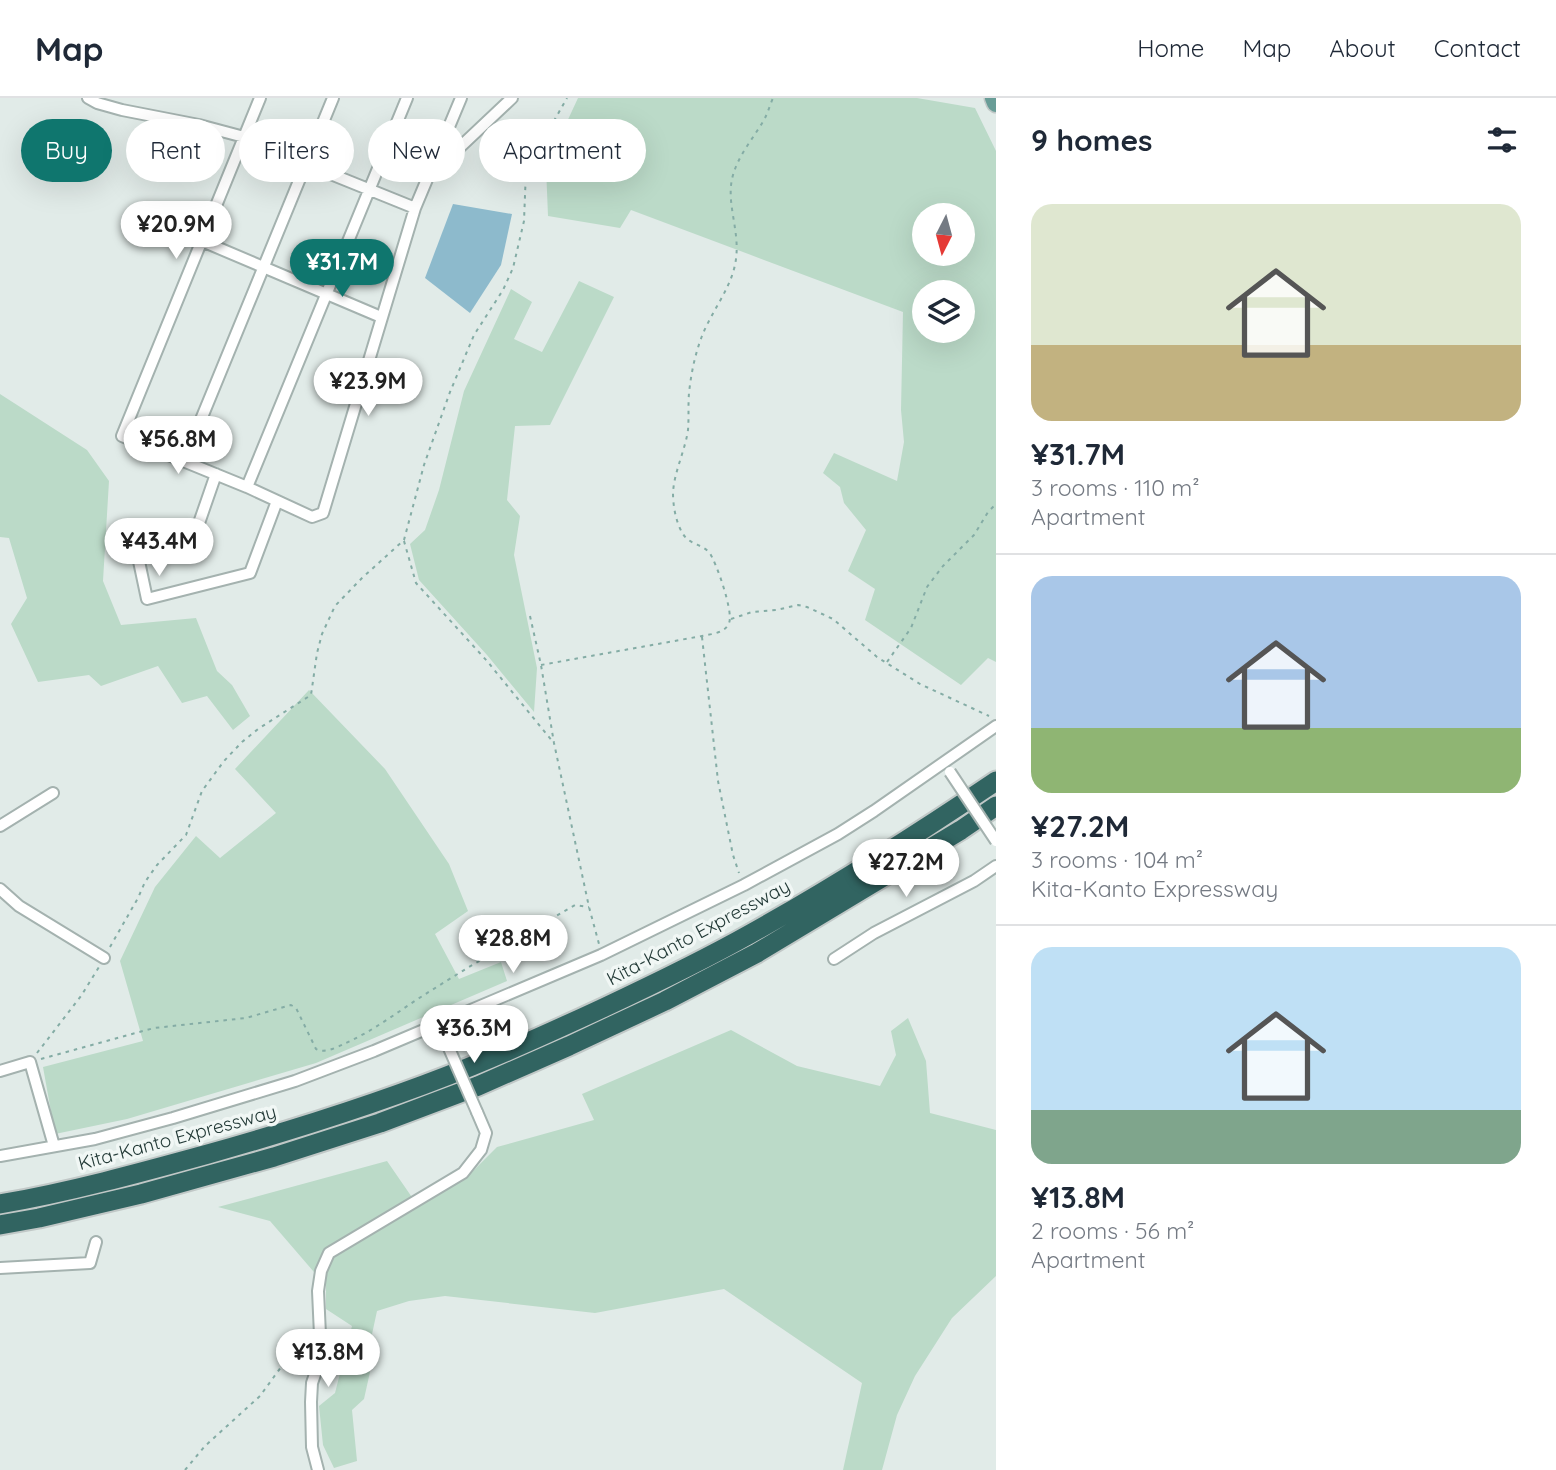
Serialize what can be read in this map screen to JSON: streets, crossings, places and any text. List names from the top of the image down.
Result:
{
  "streets": {
    "highway": ["Kita-Kanto Expressway"]
  },
  "north": "bottom",
  "page": {
    "header": "Map",
    "nav": [
      "Home",
      "Map",
      "About",
      "Contact"
    ],
    "heading": "9 homes",
    "chip": [
      "Buy",
      "Rent",
      "Filters",
      "New",
      "Apartment"
    ],
    "list": [
      {
        "name": "¥31.7M",
        "note": "3 rooms · 110 m² · Apartment"
      },
      {
        "name": "¥27.2M",
        "note": "3 rooms · 104 m² · Kita-Kanto Expressway"
      },
      {
        "name": "¥13.8M",
        "note": "2 rooms · 56 m² · Apartment"
      }
    ],
    "price": [
      "¥20.9M",
      "¥31.7M",
      "¥23.9M",
      "¥56.8M",
      "¥43.4M",
      "¥27.2M",
      "¥28.8M",
      "¥36.3M",
      "¥13.8M"
    ]
  }
}
